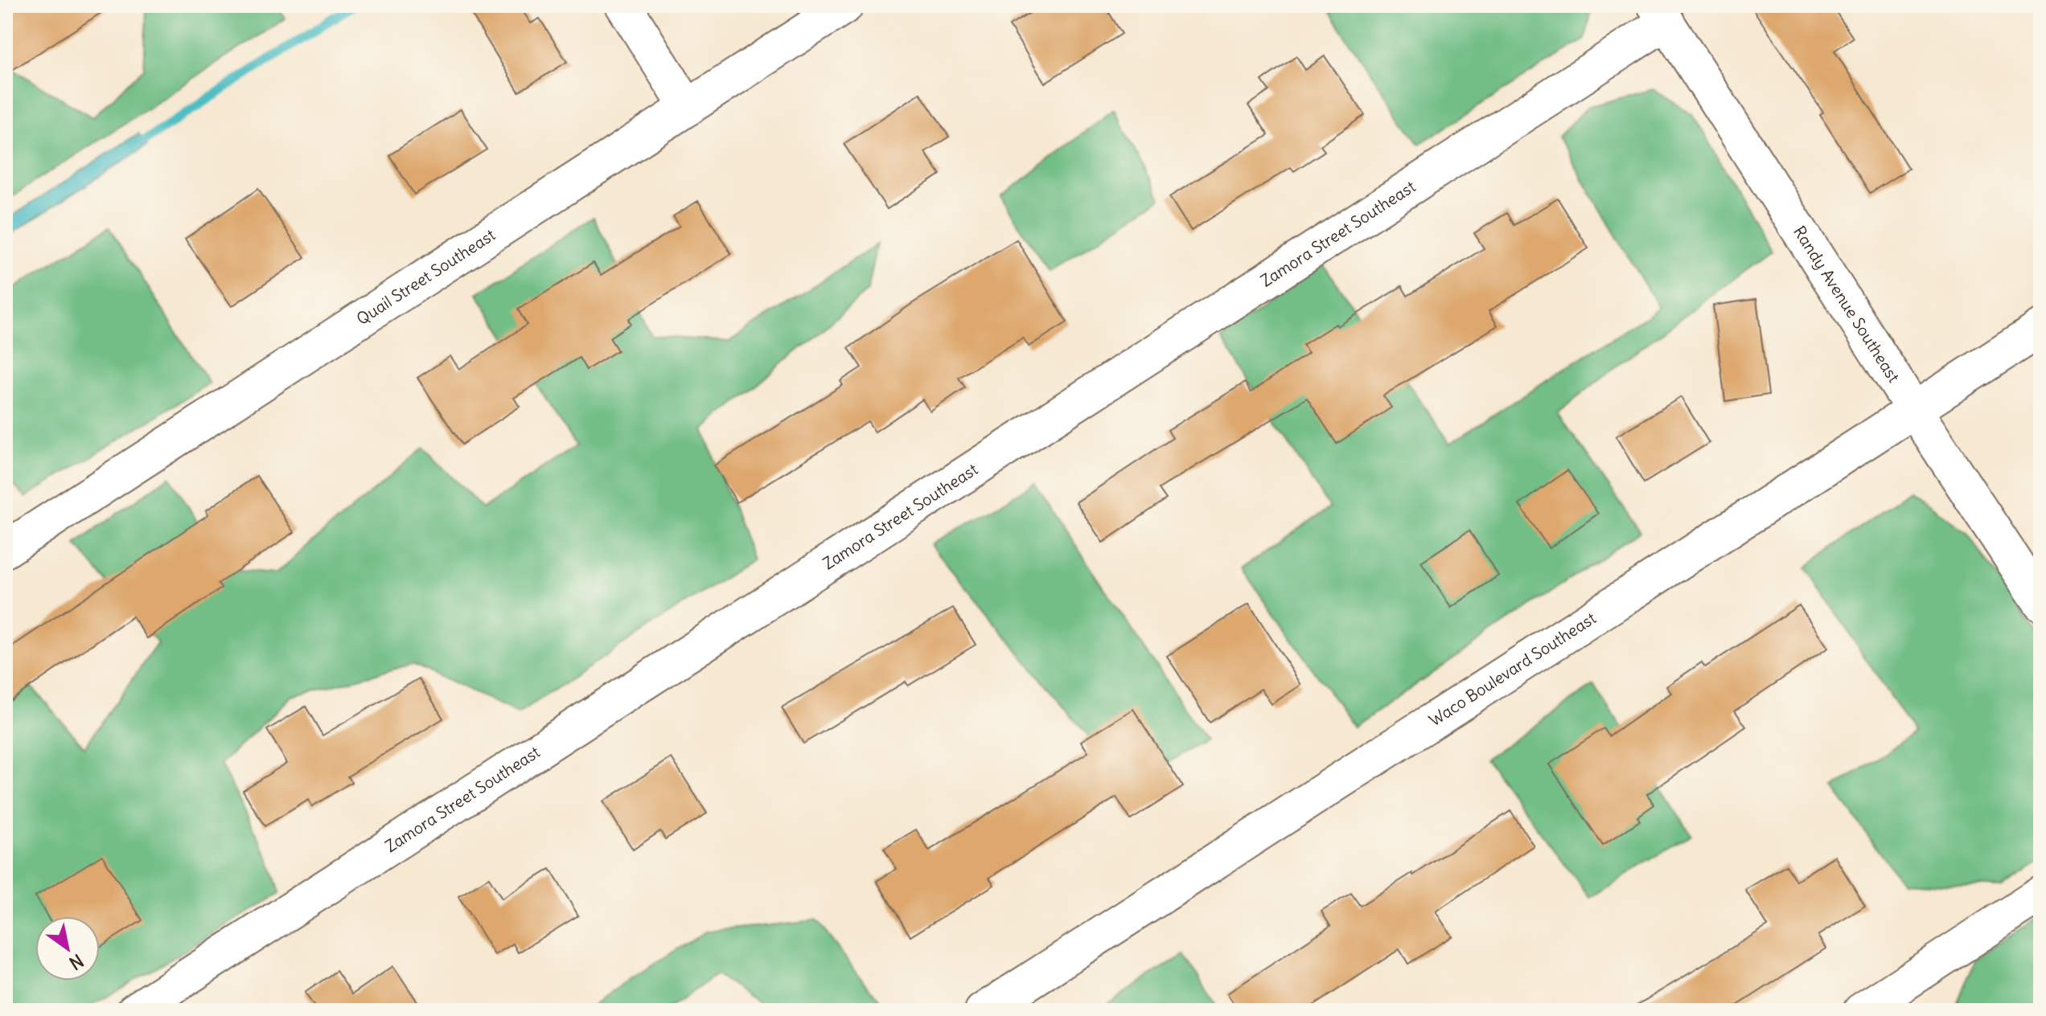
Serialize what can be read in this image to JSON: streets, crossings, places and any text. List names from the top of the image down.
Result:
{
  "streets": {
    "street": [
      "Zamora Street Southeast",
      "Quail Street Southeast",
      "Randy Avenue Southeast",
      "Waco Boulevard Southeast"
    ]
  },
  "crossings": [
    ["Zamora Street Southeast", "Randy Avenue Southeast"],
    ["Randy Avenue Southeast", "Waco Boulevard Southeast"]
  ],
  "north": "bottom right"
}
